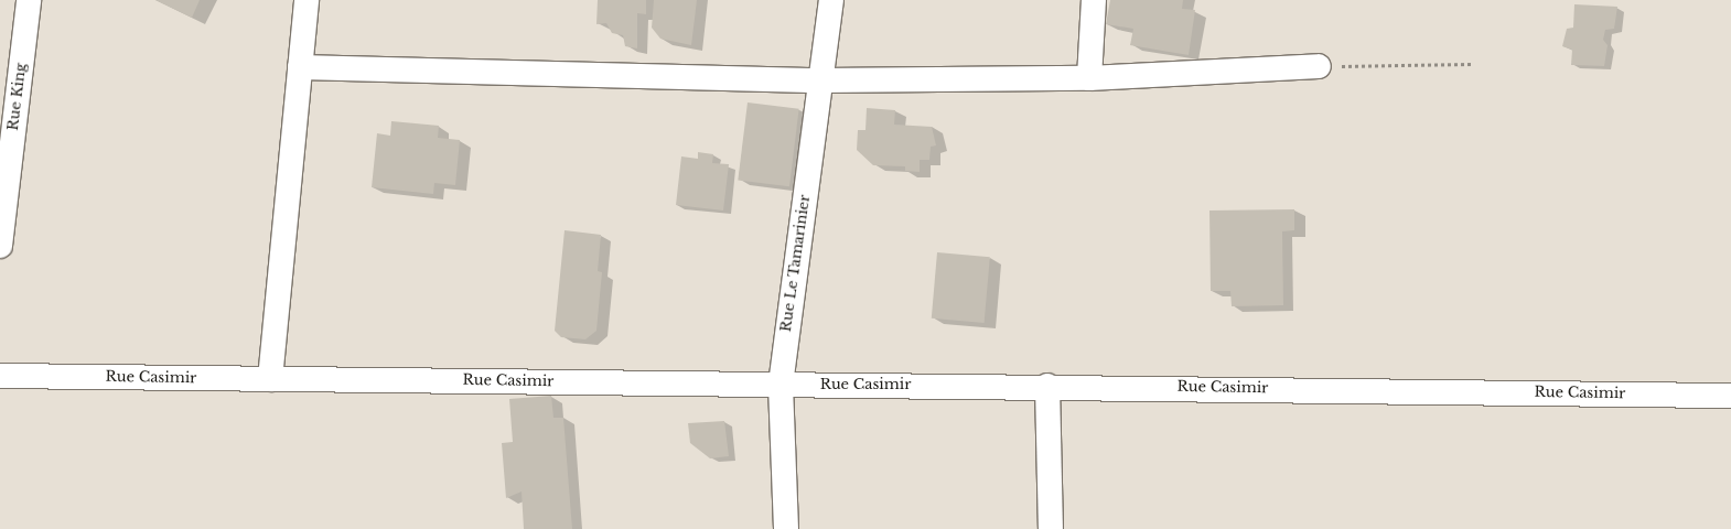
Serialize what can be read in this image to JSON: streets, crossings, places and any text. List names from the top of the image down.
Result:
{
  "streets": {
    "street": ["Rue King", "Rue Le Tamarinier", "Rue Casimir"]
  },
  "crossings": [
    ["Rue Le Tamarinier", "Rue Casimir"]
  ]
}
